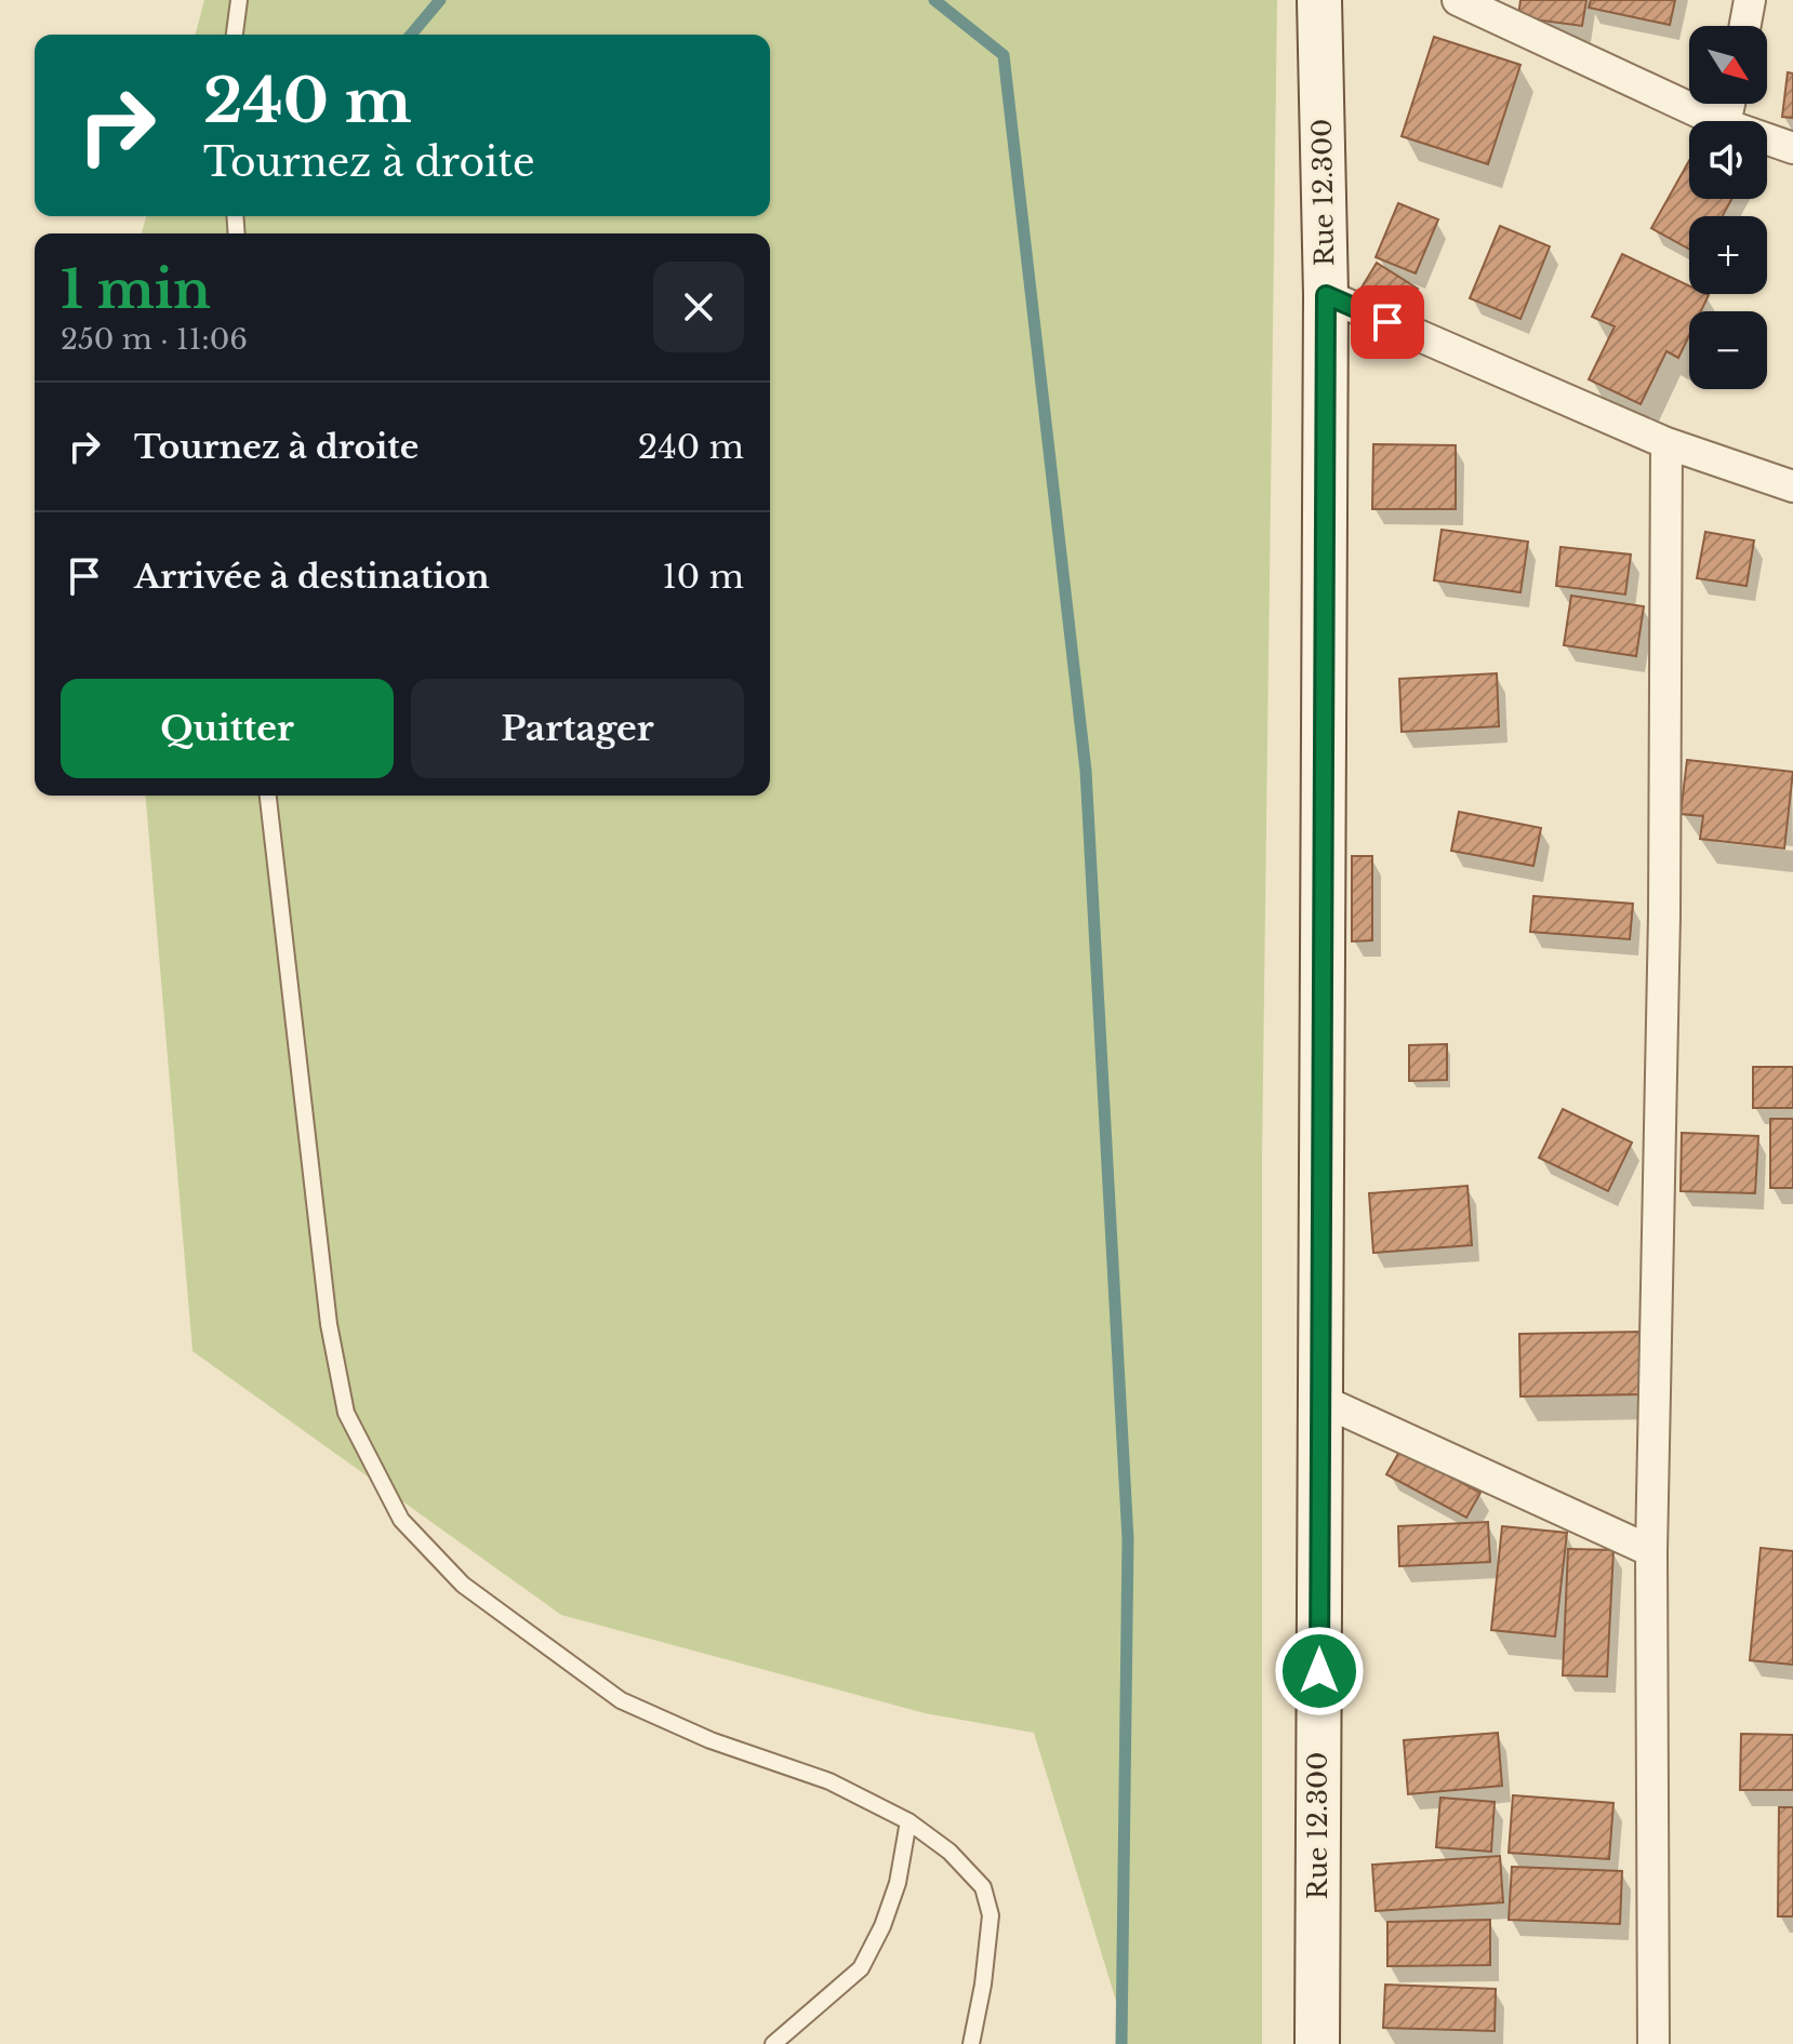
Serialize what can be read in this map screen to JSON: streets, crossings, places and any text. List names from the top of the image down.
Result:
{
  "streets": {
    "street": ["Rue 12.300"]
  },
  "north": "bottom right",
  "page": {
    "map_buttons": ["+", "−"],
    "turn": ["240 m", "Tournez à droite"],
    "heading": ["1 min", "250 m · 11:06"],
    "list": [
      {
        "name": "Tournez à droite",
        "value": "240 m"
      },
      {
        "name": "Arrivée à destination",
        "value": "10 m"
      }
    ],
    "buttons": ["Quitter", "Partager"]
  }
}
